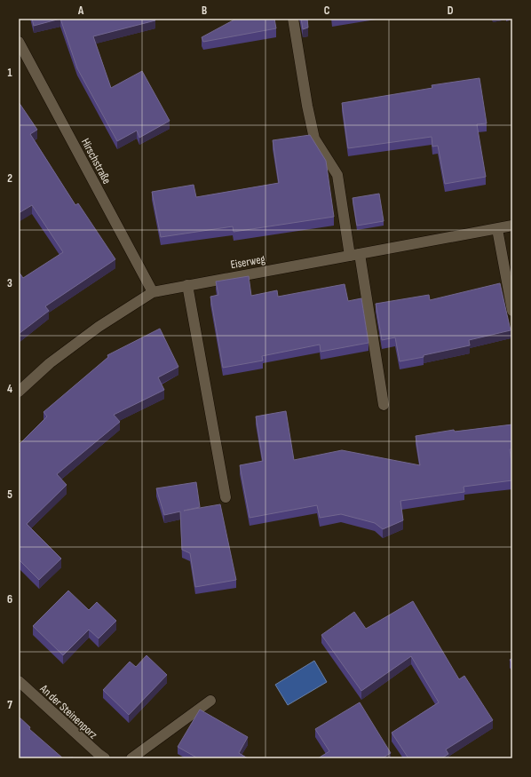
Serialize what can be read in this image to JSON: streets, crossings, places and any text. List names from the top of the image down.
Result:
{
  "streets": {
    "street": ["Hirschstraße", "Eiserweg", "An der Steinenporz"]
  },
  "crossings": [
    ["Hirschstraße", "Eiserweg"]
  ],
  "grid": {
    "columns": [
      "A",
      "B",
      "C",
      "D"
    ],
    "rows": [
      "1",
      "2",
      "3",
      "4",
      "5",
      "6",
      "7"
    ]
  }
}
